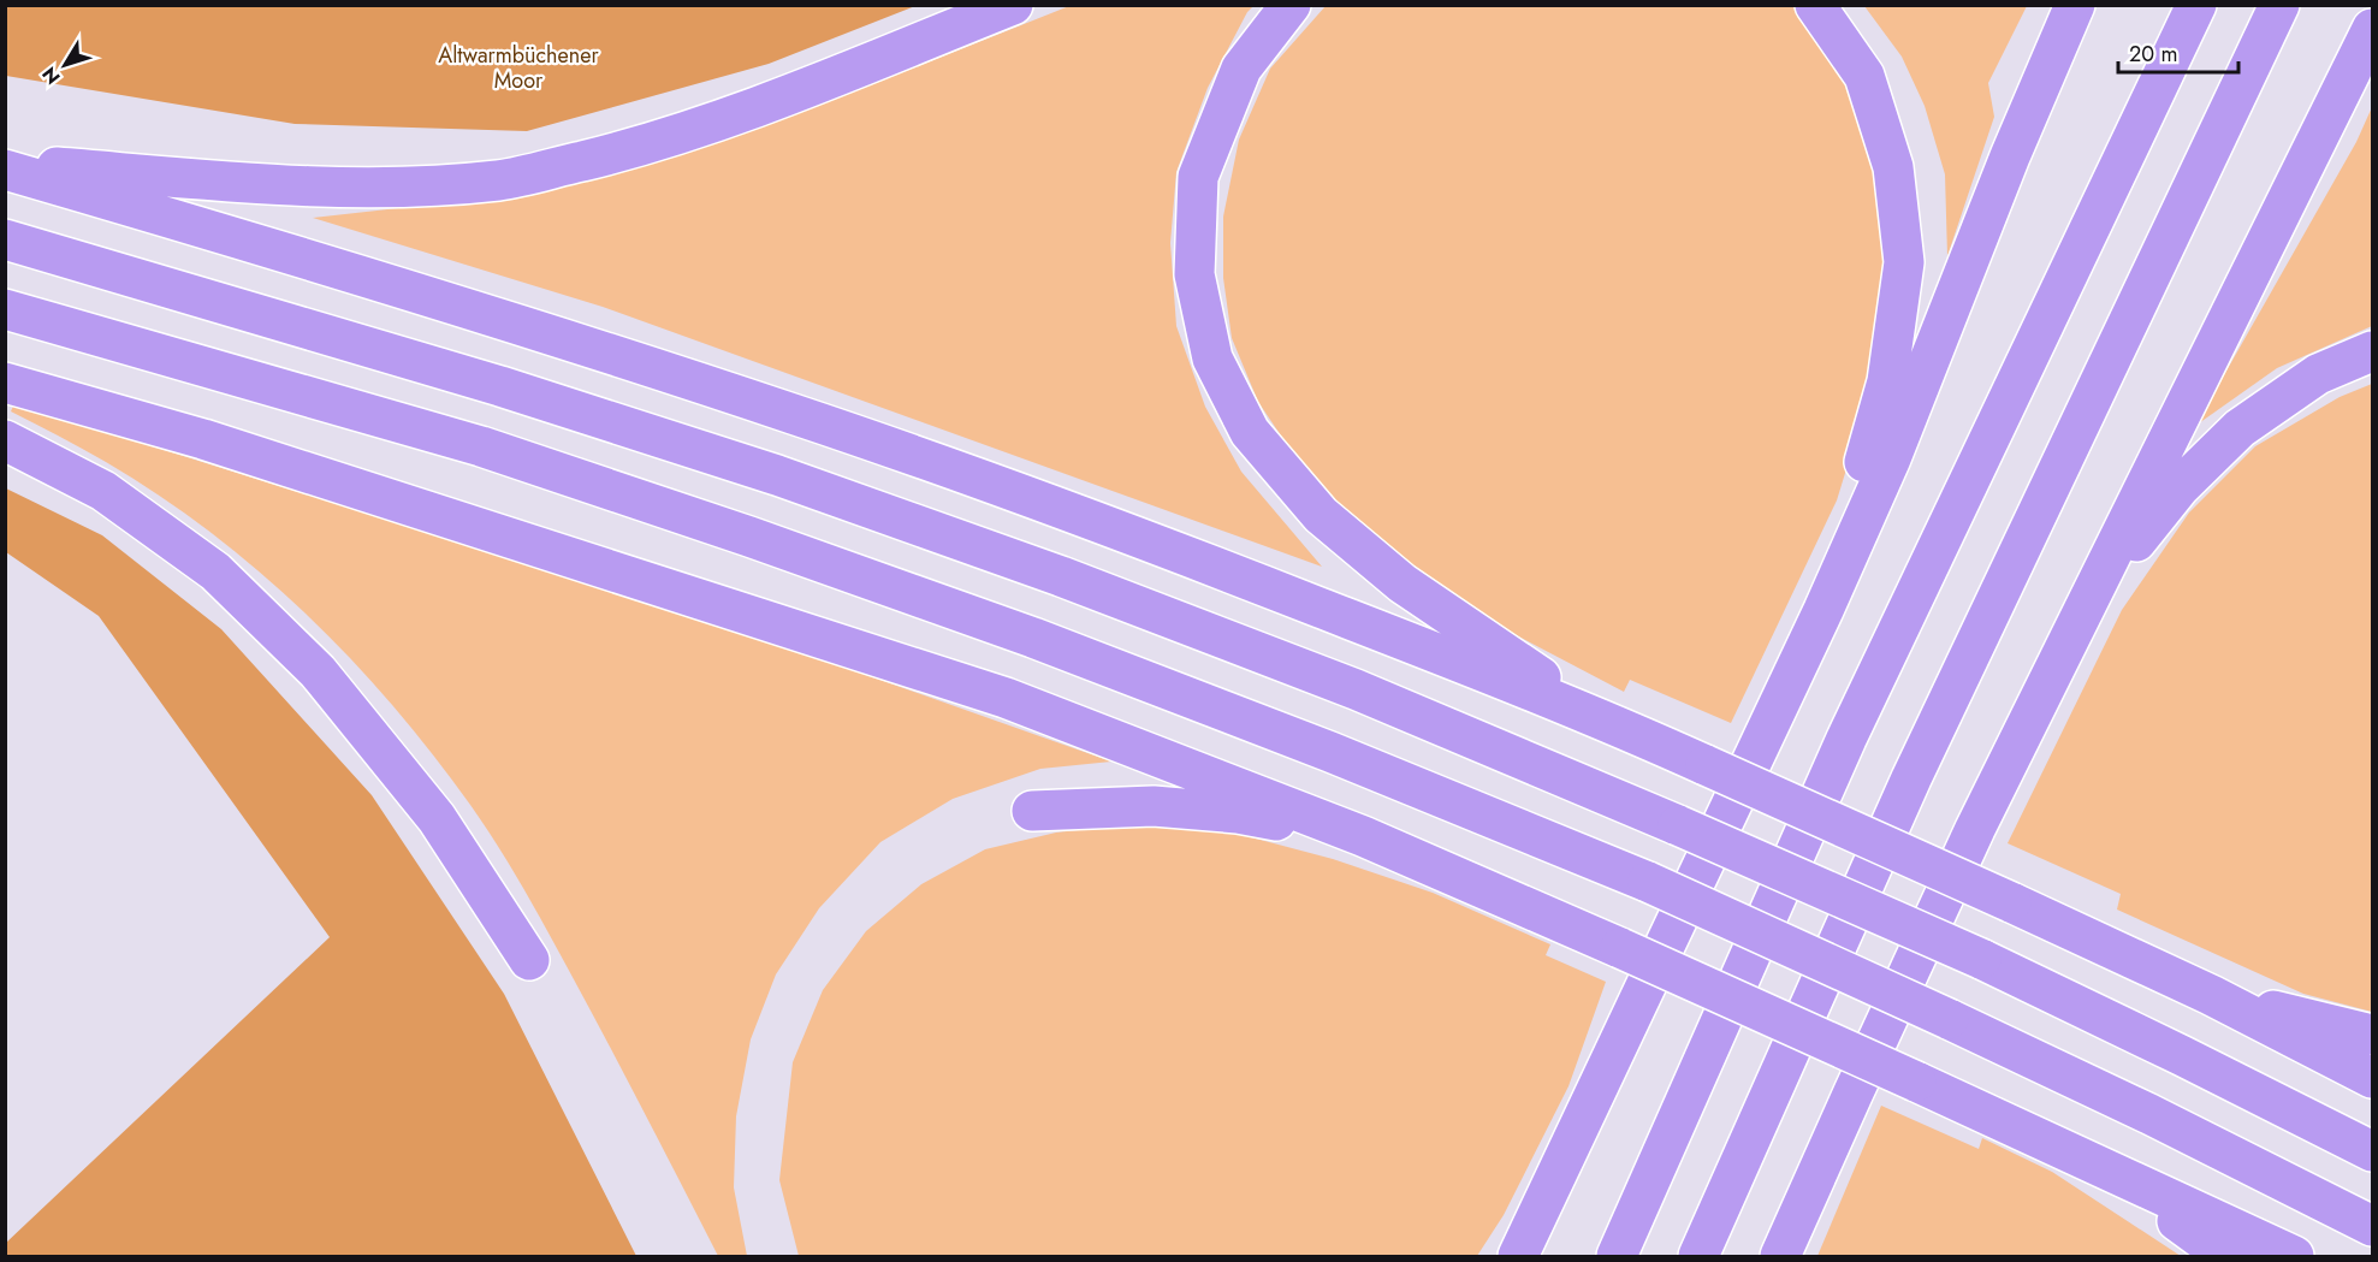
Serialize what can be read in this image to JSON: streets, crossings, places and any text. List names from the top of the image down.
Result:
{
  "parks": ["Altwarmbüchener Moor"],
  "scale_bar": "20 m",
  "north": "bottom left"
}
